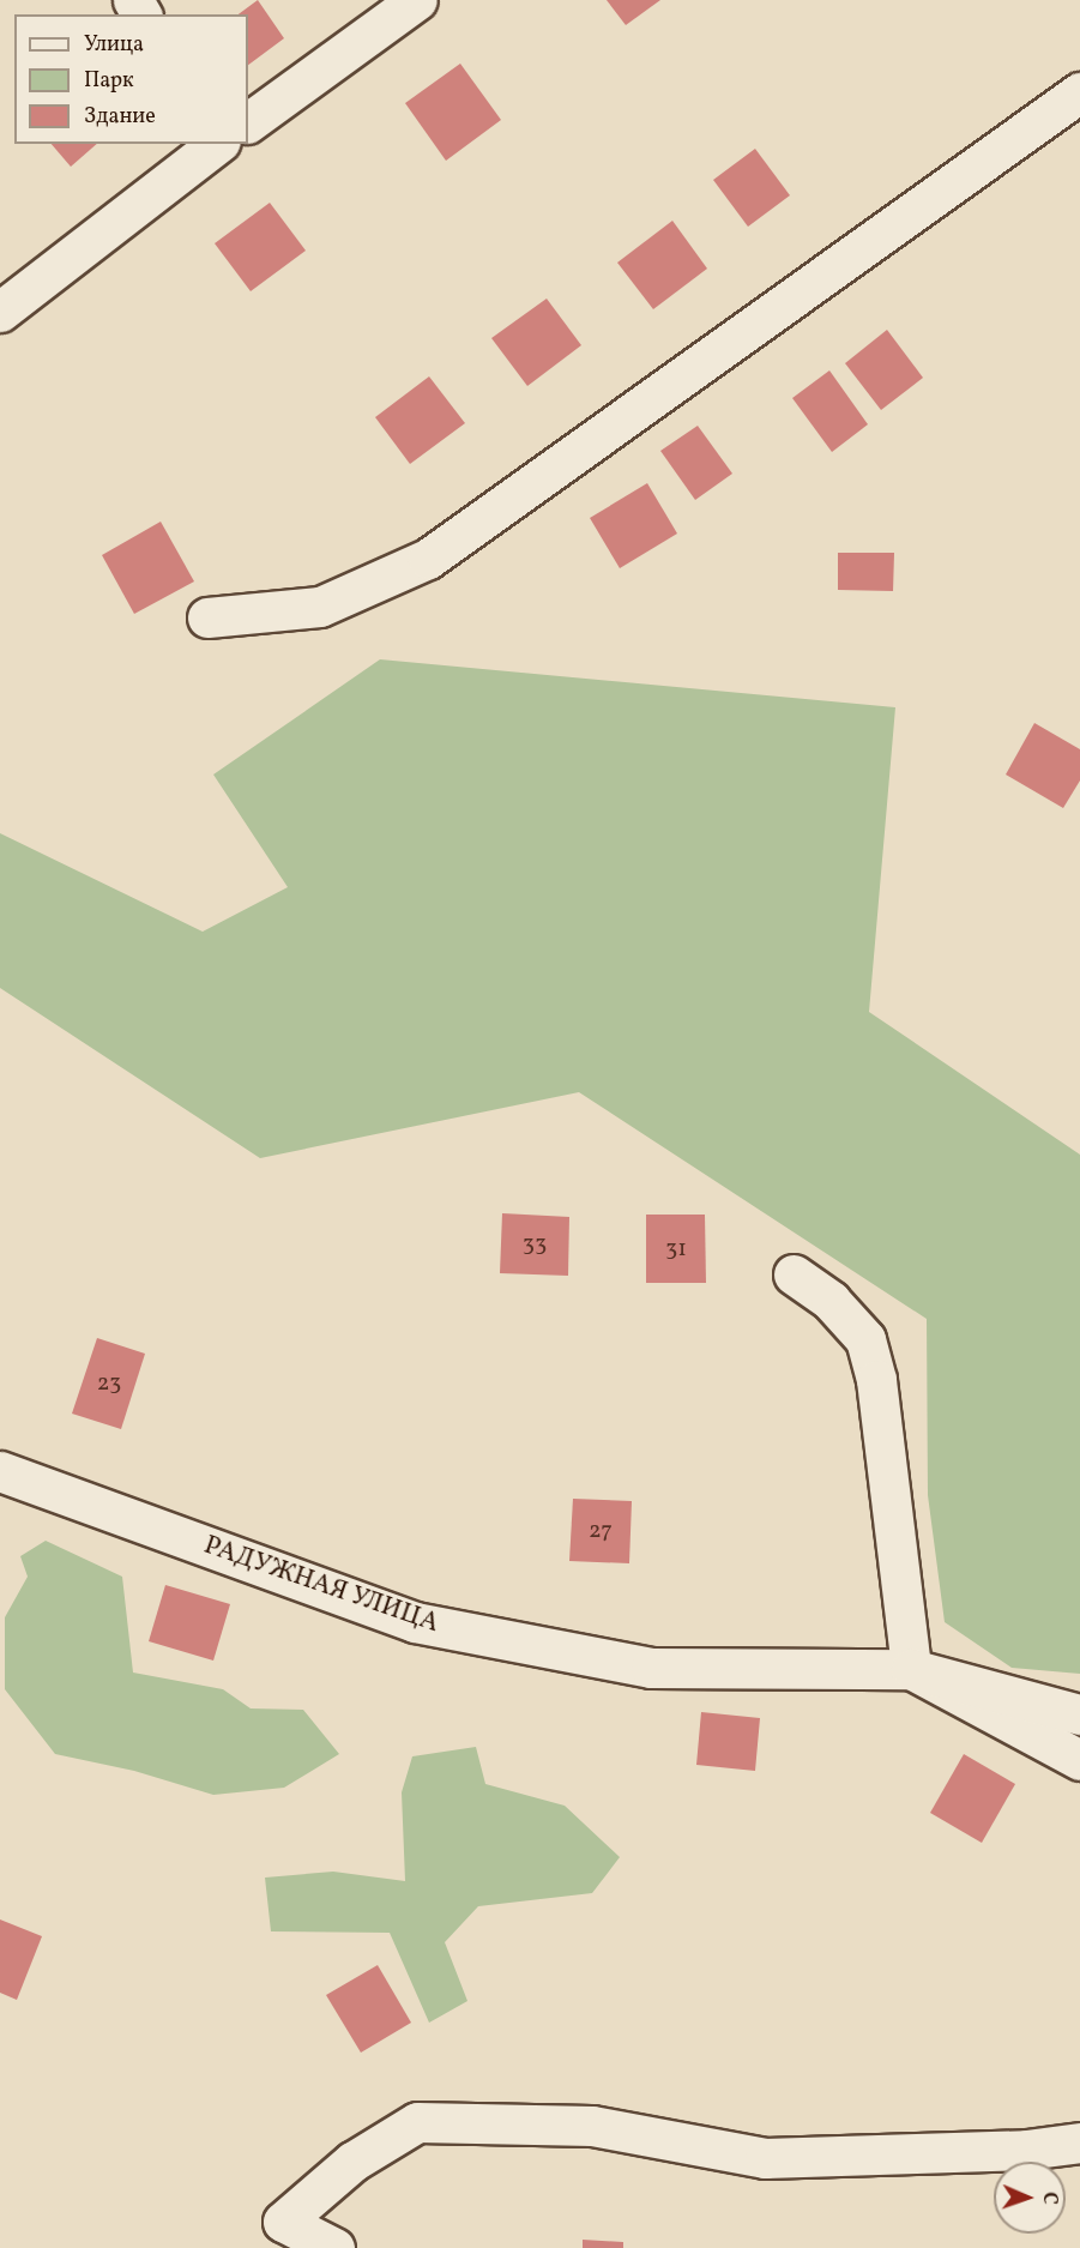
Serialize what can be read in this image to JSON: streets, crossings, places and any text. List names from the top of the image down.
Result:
{
  "streets": {
    "street": ["РАДУЖНАЯ УЛИЦА"]
  },
  "house_numbers": [
    "33",
    "31",
    "23",
    "27"
  ],
  "legend": ["Улица", "Парк", "Здание"],
  "north": "right"
}
